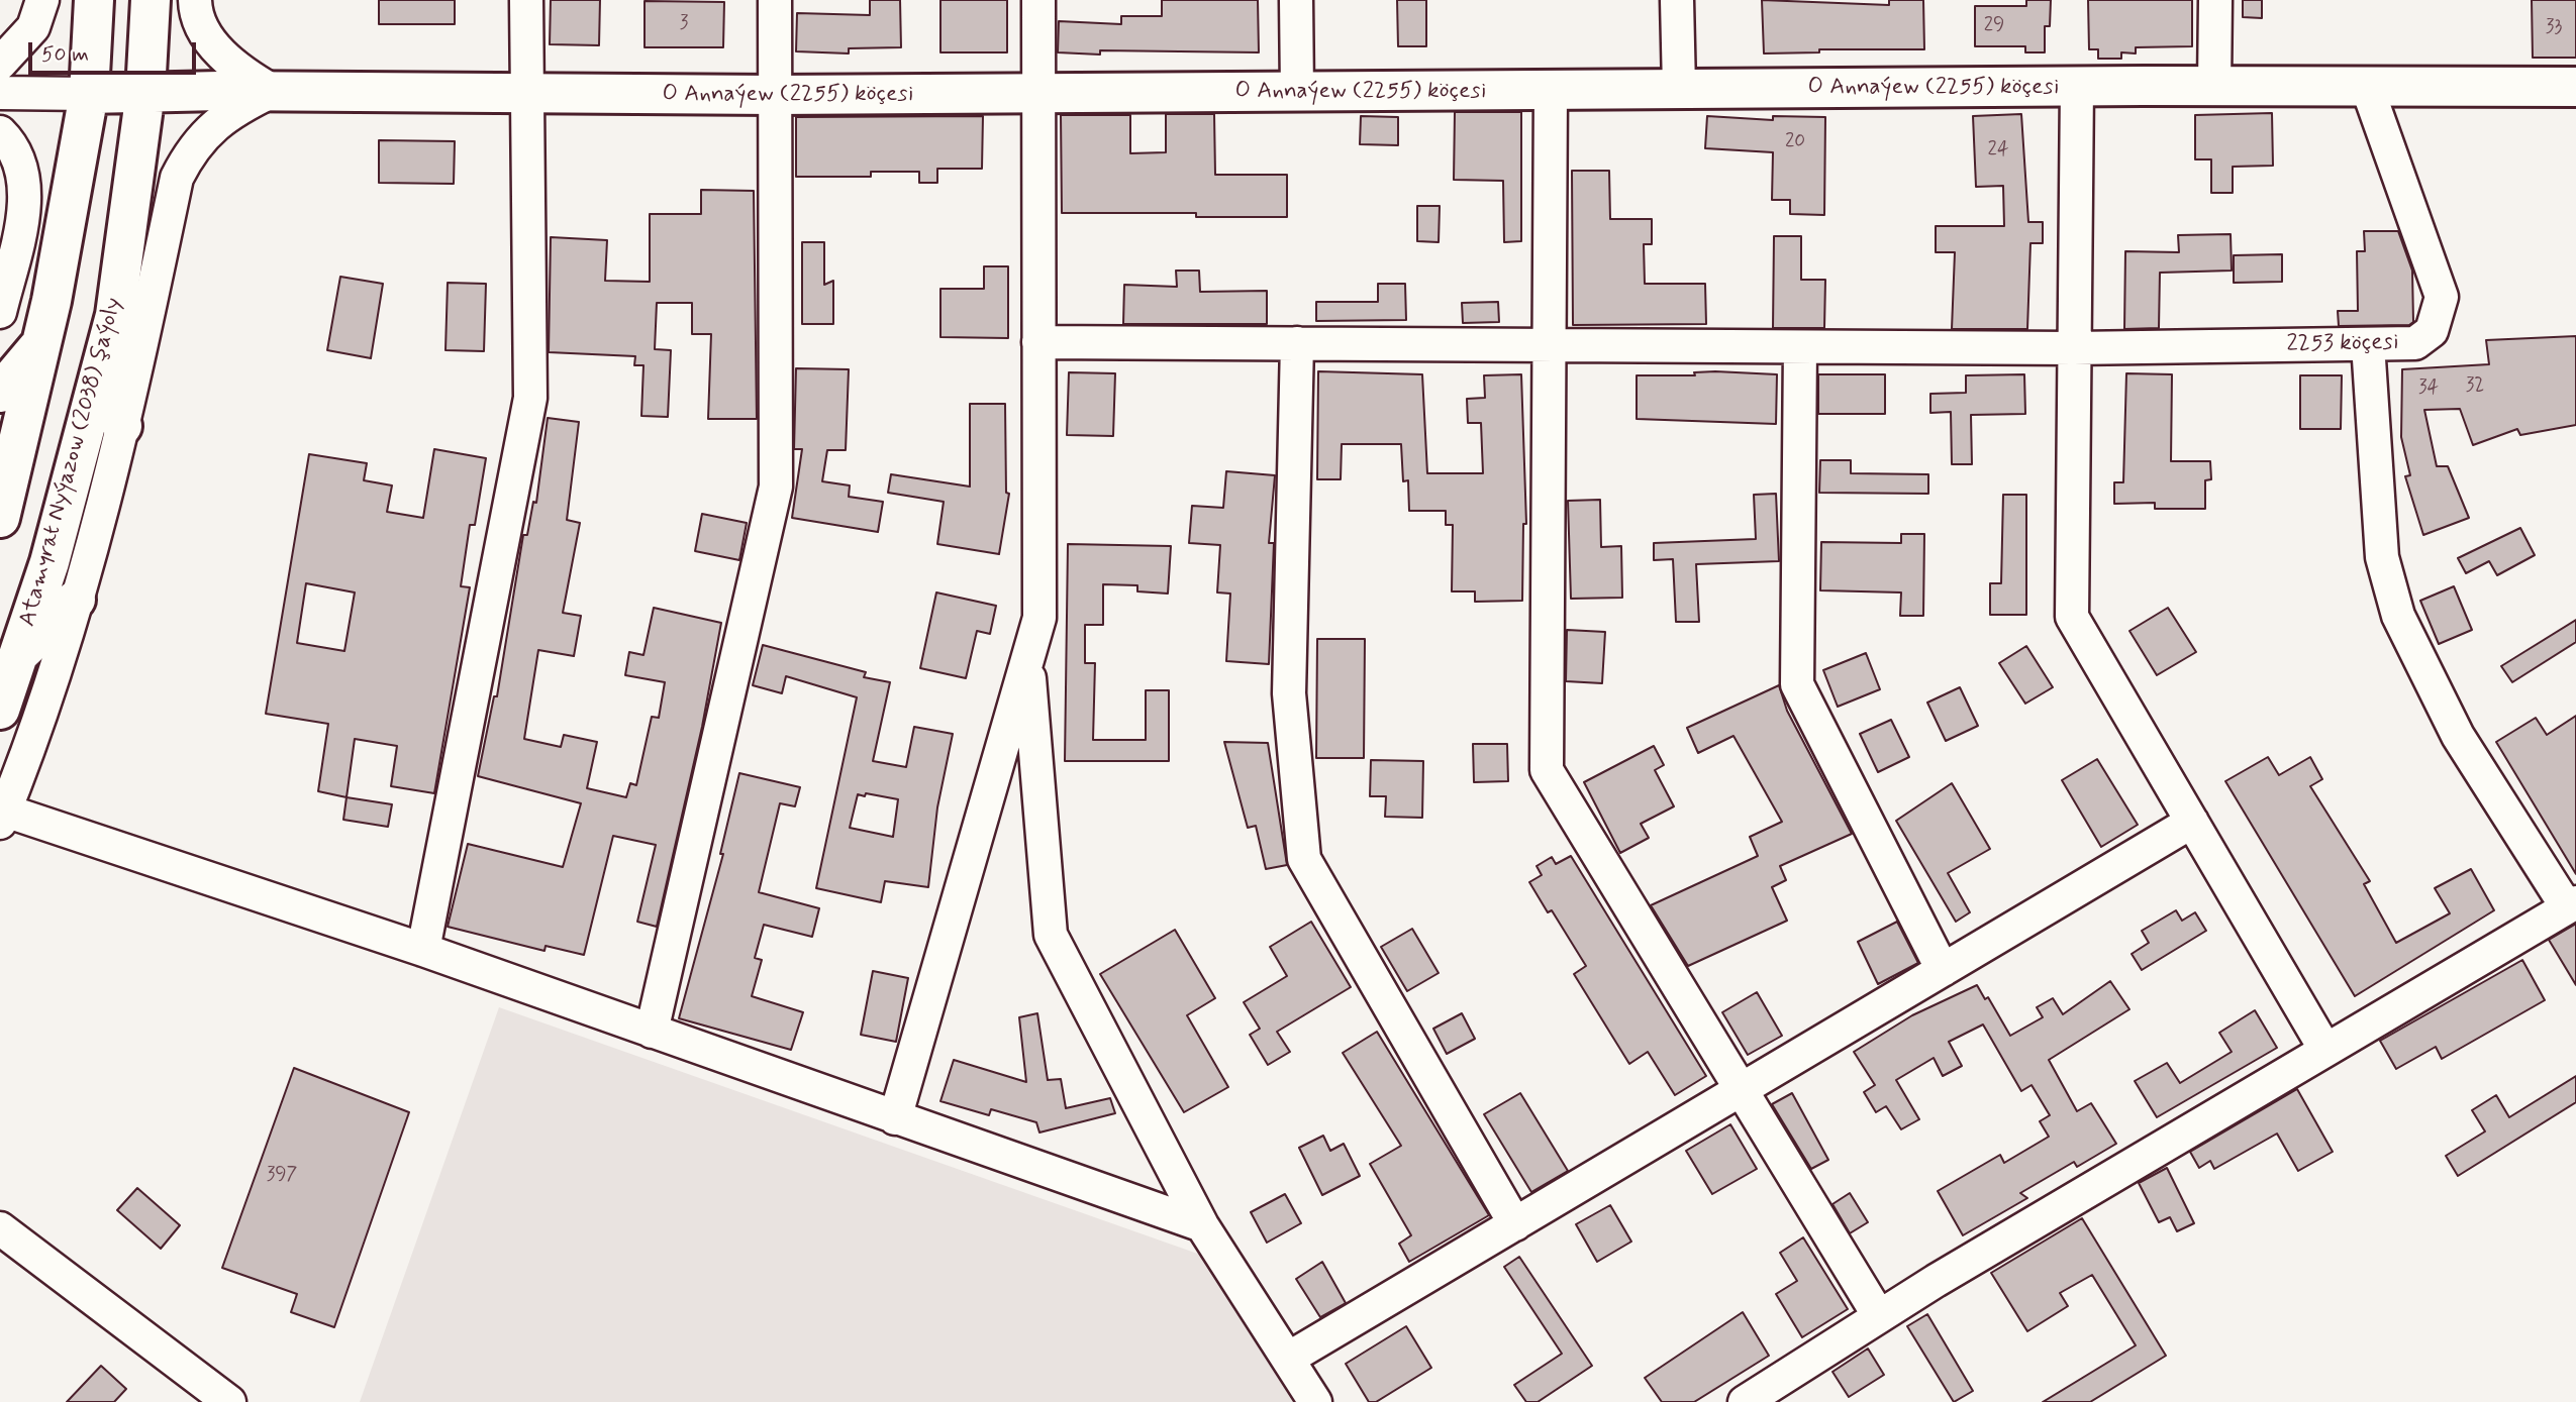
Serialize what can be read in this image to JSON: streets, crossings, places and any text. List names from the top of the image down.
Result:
{
  "streets": {
    "main road": ["O Annaýew (2255) köçesi", "Atamyrat Nyýazow (2038) şaýoly"],
    "street": ["2253 köçesi"]
  },
  "crossings": [
    ["O Annaýew (2255) köçesi", "2253 köçesi"],
    ["O Annaýew (2255) köçesi", "Atamyrat Nyýazow (2038) şaýoly"]
  ],
  "house_numbers": [
    "3",
    "29",
    "33",
    "20",
    "24",
    "32",
    "34",
    "397"
  ],
  "scale_bar": "50 m"
}
